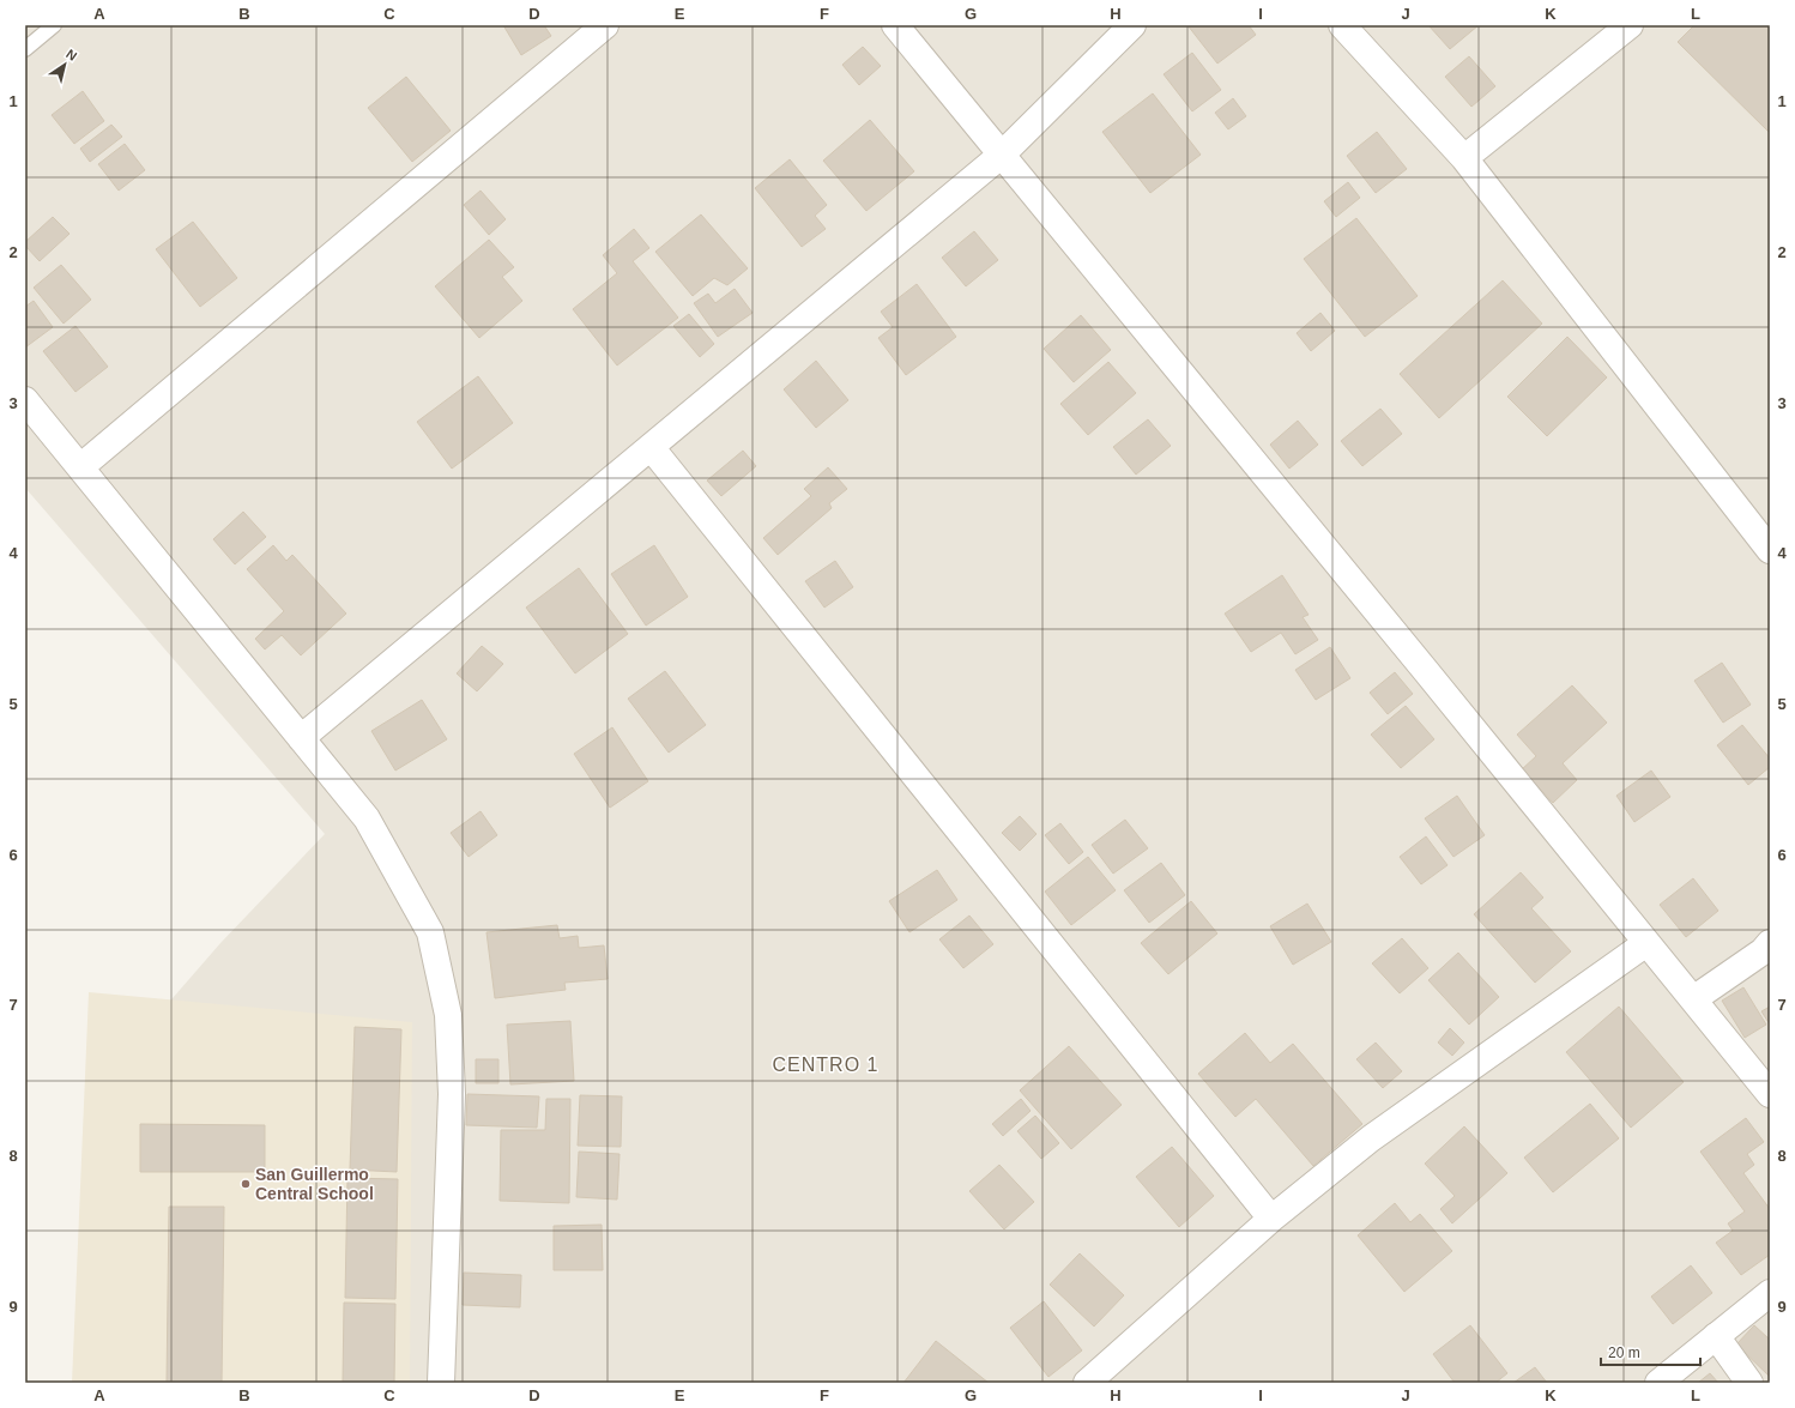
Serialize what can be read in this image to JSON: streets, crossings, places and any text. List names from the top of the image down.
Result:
{
  "districts": ["CENTRO 1"],
  "places": ["San Guillermo Central School"],
  "scale_bar": "20 m",
  "north": "top right",
  "grid": {
    "columns": [
      "A",
      "B",
      "C",
      "D",
      "E",
      "F",
      "G",
      "H",
      "I",
      "J",
      "K",
      "L"
    ],
    "rows": [
      "1",
      "2",
      "3",
      "4",
      "5",
      "6",
      "7",
      "8",
      "9"
    ]
  }
}
